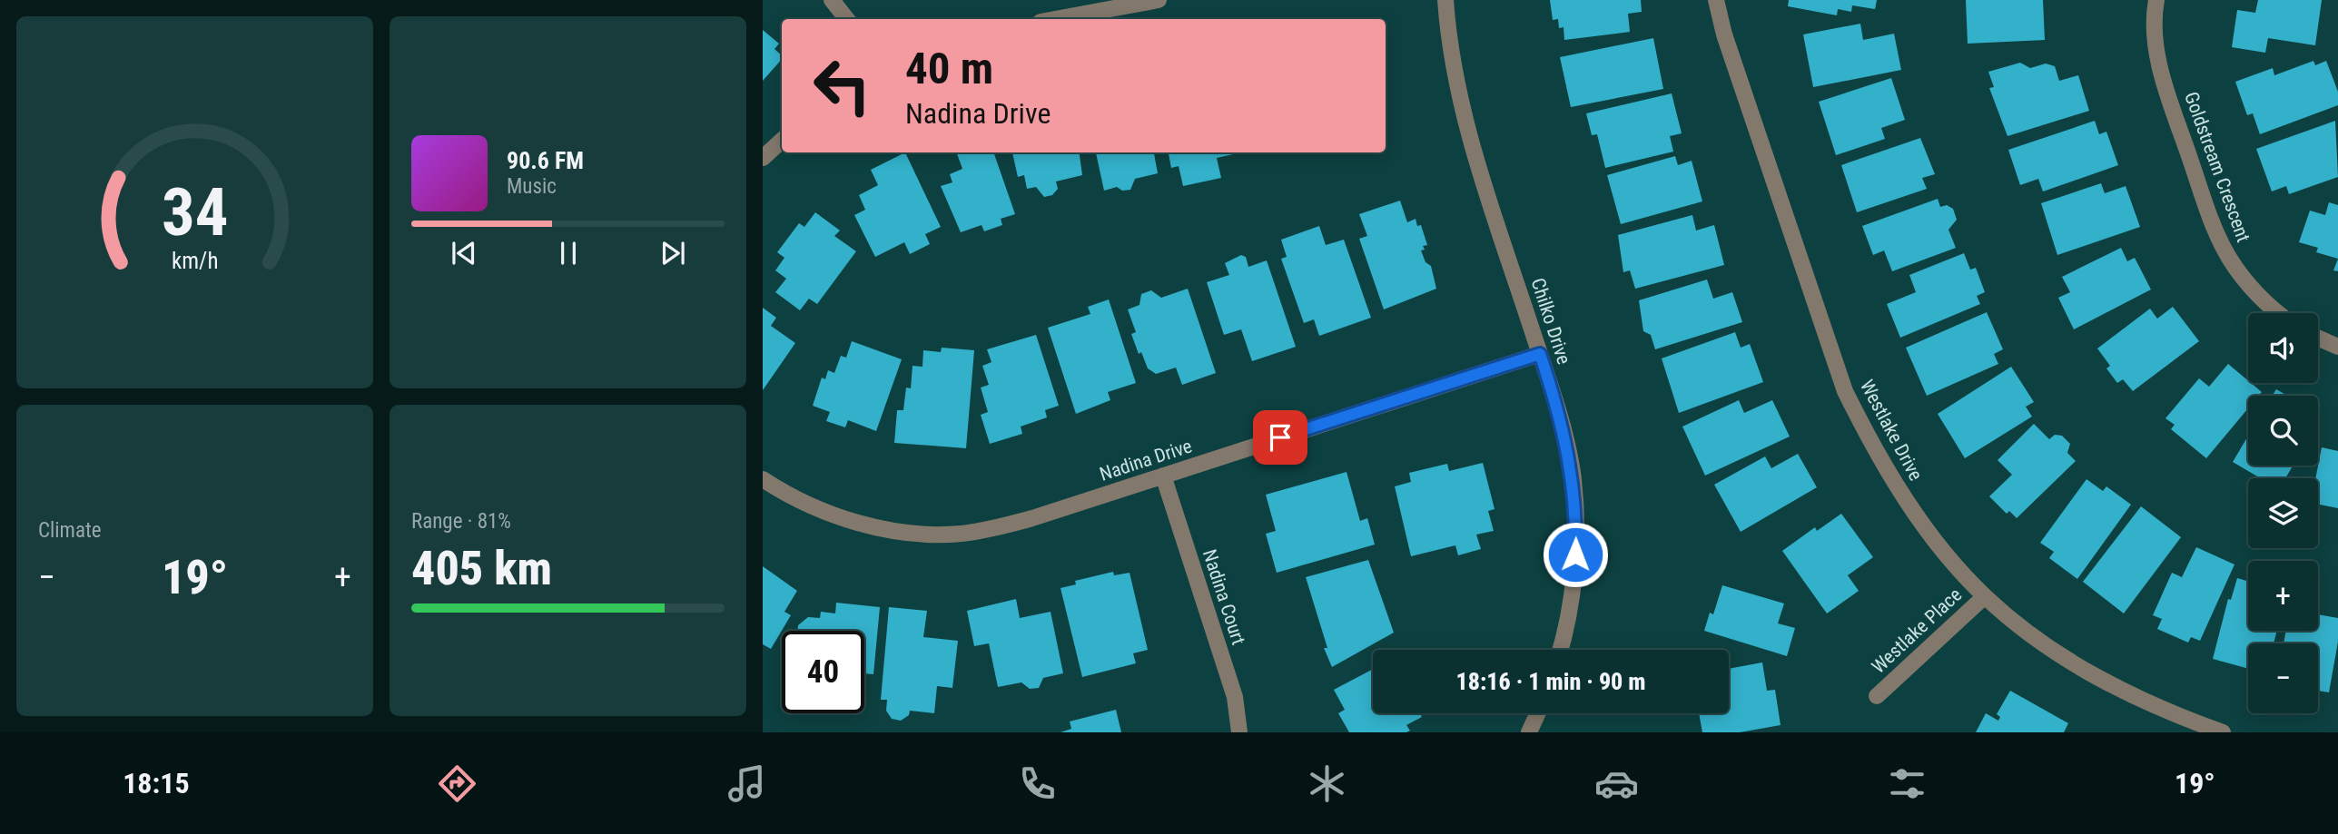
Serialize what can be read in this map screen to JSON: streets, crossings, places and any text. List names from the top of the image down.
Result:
{
  "streets": {
    "street": [
      "Goldstream Crescent",
      "Chilko Drive",
      "Westlake Drive",
      "Nadina Drive",
      "Nadina Court",
      "Westlake Place"
    ]
  },
  "crossings": [
    ["Chilko Drive", "Nadina Drive"],
    ["Westlake Drive", "Westlake Place"],
    ["Nadina Drive", "Nadina Court"]
  ],
  "page": {
    "turn": ["40 m", "Nadina Drive"],
    "song": ["90.6 FM", "Music"],
    "map_buttons": ["+", "−"],
    "tile": [
      "Climate",
      ["Range · 81%", "405 km"]
    ],
    "heat": ["−", "19°", "+"],
    "limit": "40",
    "trip": "18:16 · 1 min · 90 m",
    "tabs": ["18:15", "19°"],
    "gauge": ["34", "km/h"]
  }
}
